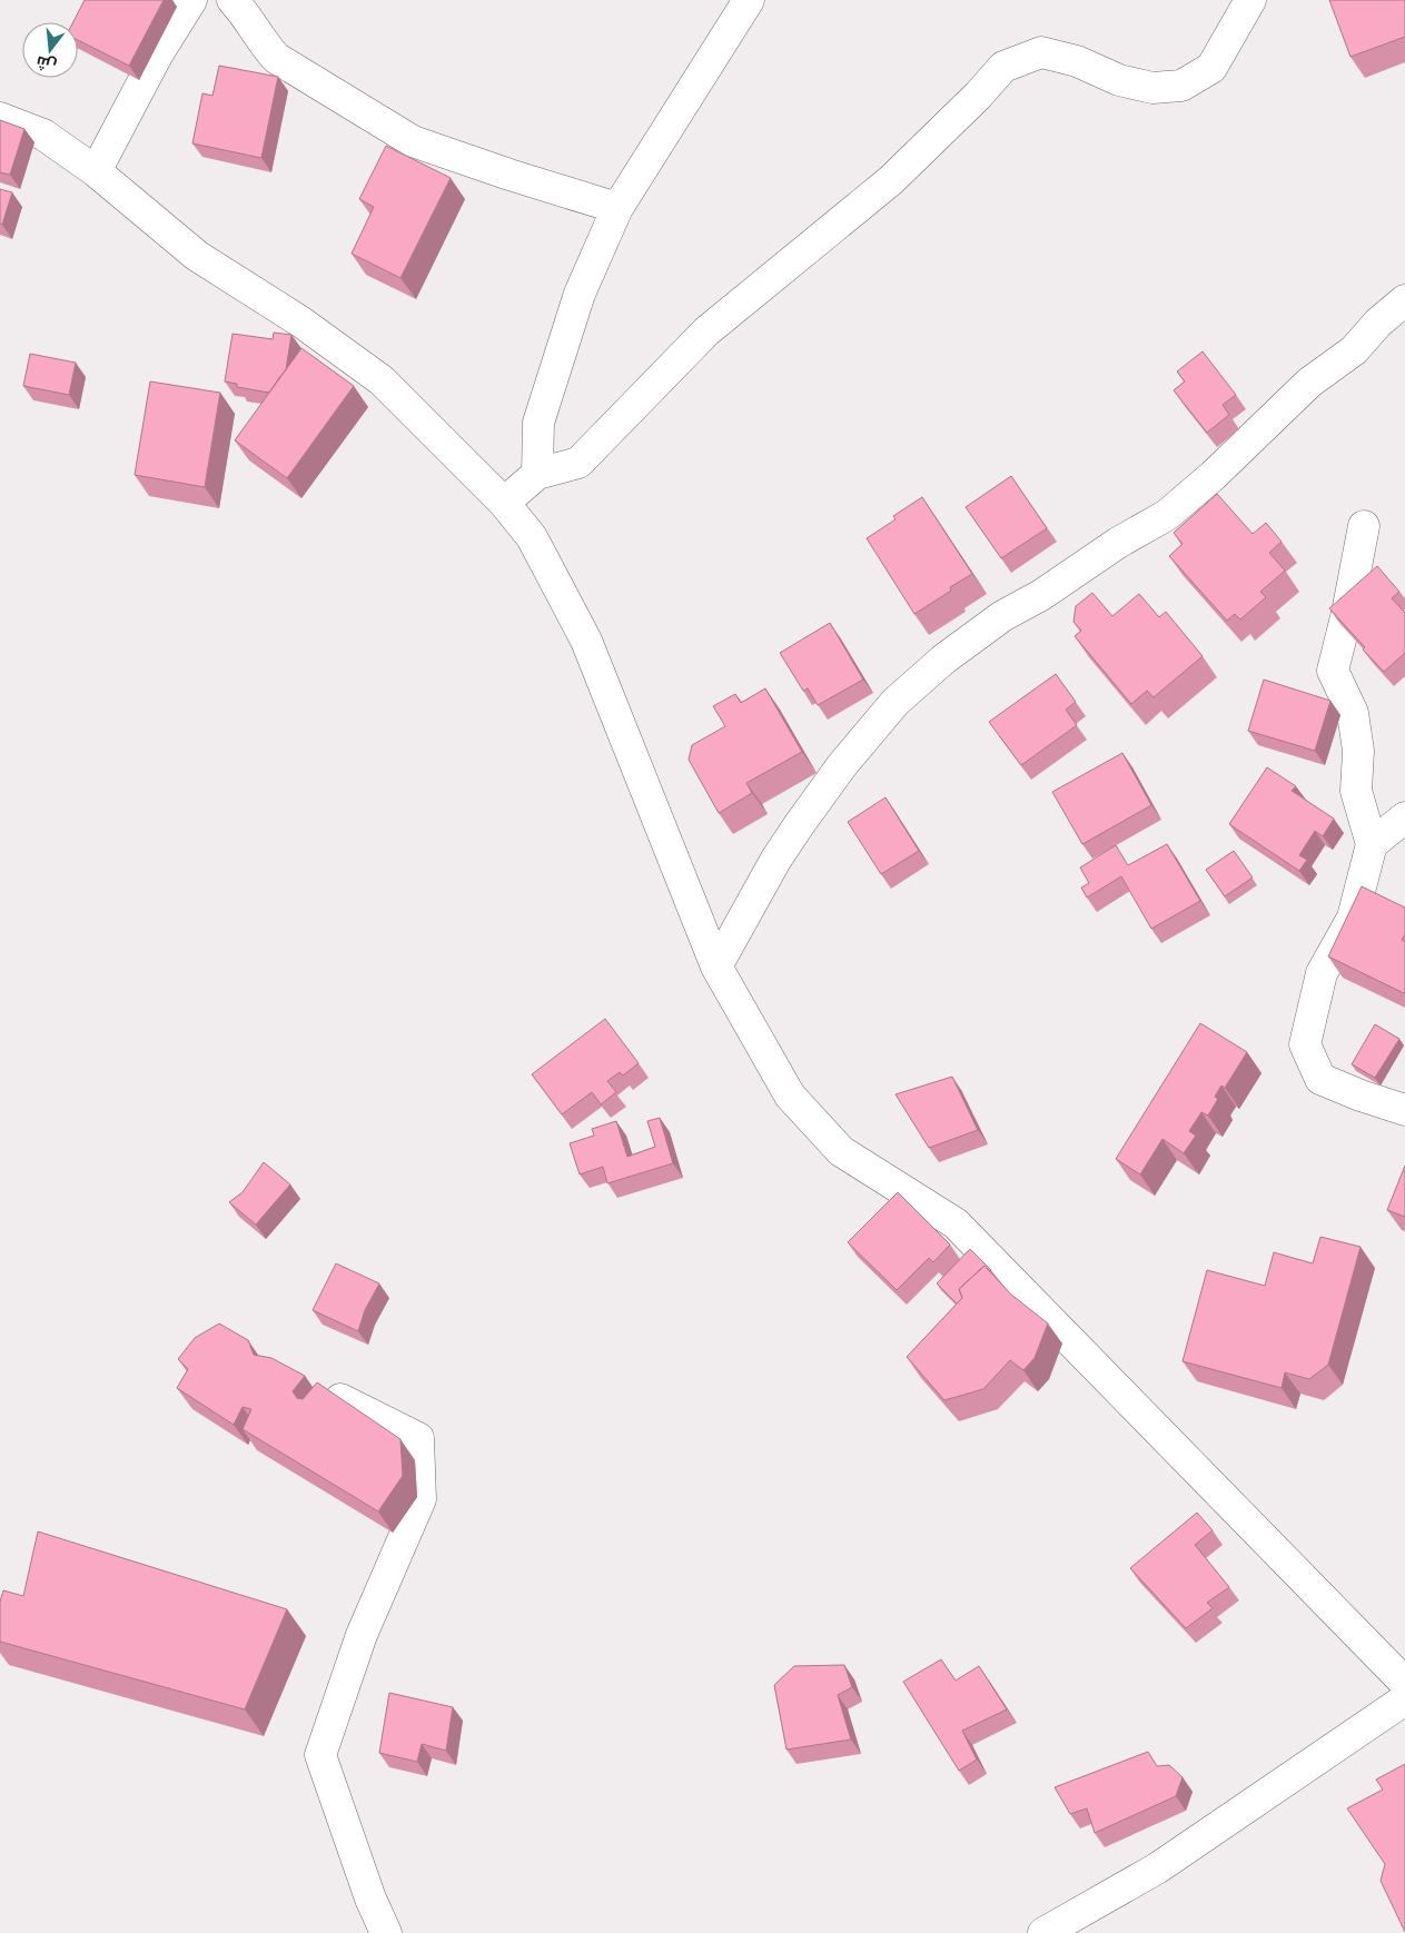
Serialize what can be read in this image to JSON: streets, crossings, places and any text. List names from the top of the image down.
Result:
{
  "north": "bottom"
}
